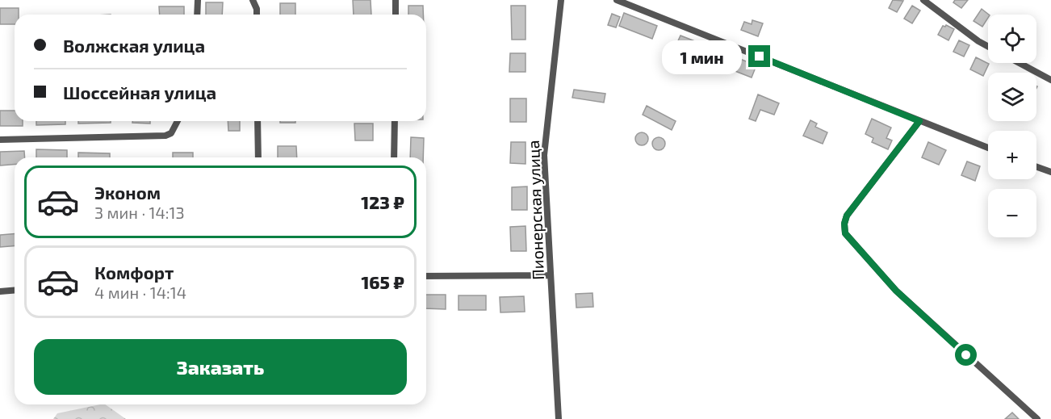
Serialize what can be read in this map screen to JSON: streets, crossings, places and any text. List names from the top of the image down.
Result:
{
  "streets": {
    "street": ["Пионерская улица"]
  },
  "page": {
    "map_buttons": ["+", "−"],
    "banner": ["Волжская улица", "Шоссейная улица"],
    "bubble": "1 мин",
    "list": [
      {
        "name": "Эконом",
        "note": "3 мин · 14:13",
        "value": "123 ₽"
      },
      {
        "name": "Комфорт",
        "note": "4 мин · 14:14",
        "value": "165 ₽"
      }
    ],
    "buttons": "Заказать"
  }
}
